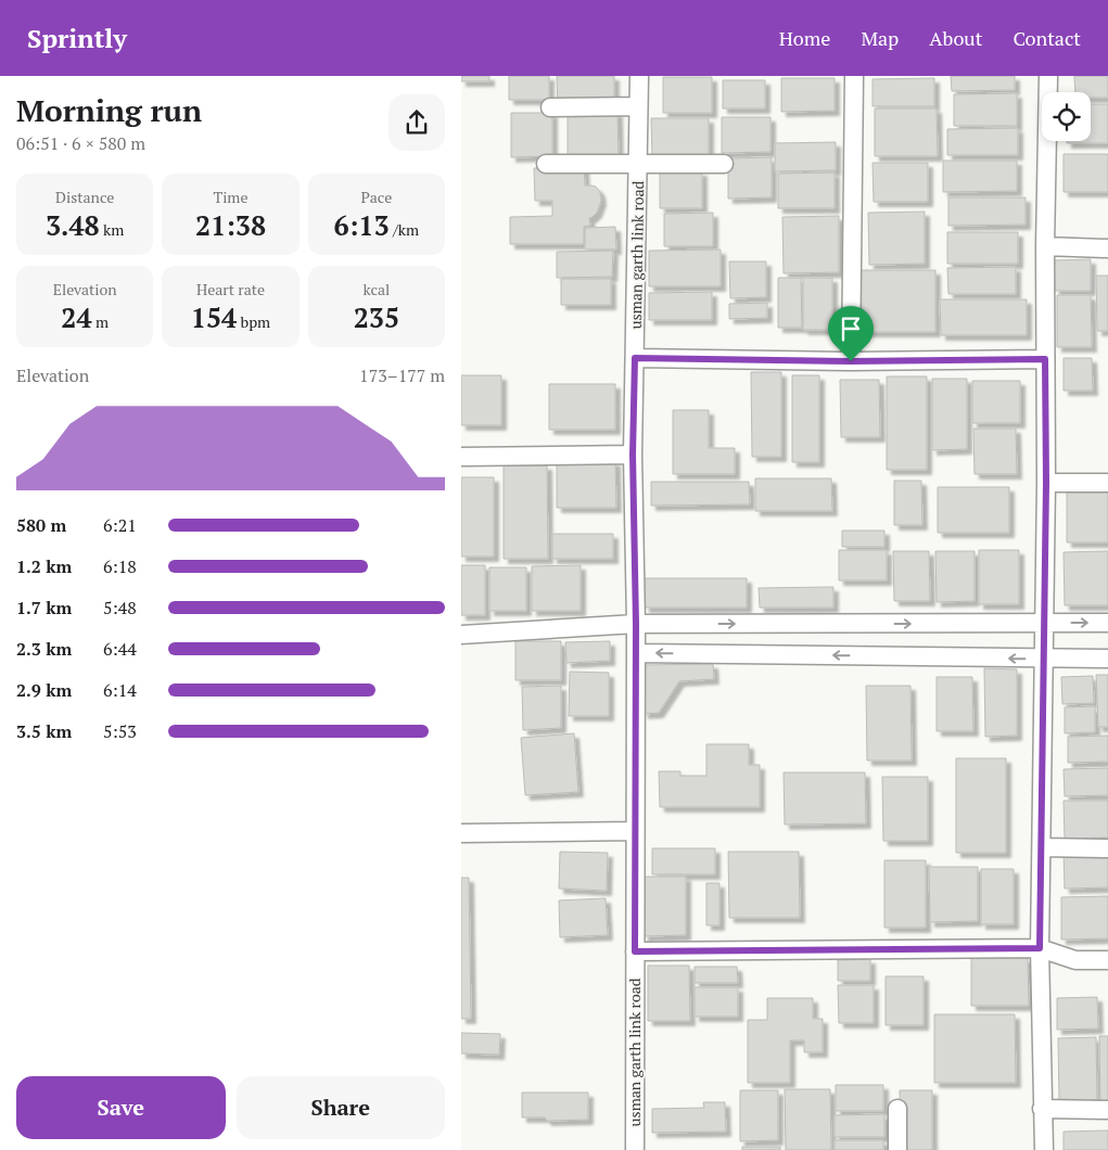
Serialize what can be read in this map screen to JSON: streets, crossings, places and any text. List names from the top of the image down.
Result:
{
  "streets": {
    "street": ["usman garth link road"]
  },
  "page": {
    "header": "Sprintly",
    "nav": [
      "Home",
      "Map",
      "About",
      "Contact"
    ],
    "heading": ["Morning run", "06:51 · 6 × 580 m"],
    "stats": [
      ["Distance", "3.48 km"],
      ["Time", "21:38"],
      ["Pace", "6:13 /km"],
      ["Elevation", "24 m"],
      ["Heart rate", "154 bpm"],
      ["kcal", "235"]
    ],
    "chart": ["Elevation", "173–177 m"],
    "list": [
      {
        "name": "580 m",
        "note": "6:21"
      },
      {
        "name": "1.2 km",
        "note": "6:18"
      },
      {
        "name": "1.7 km",
        "note": "5:48"
      },
      {
        "name": "2.3 km",
        "note": "6:44"
      },
      {
        "name": "2.9 km",
        "note": "6:14"
      },
      {
        "name": "3.5 km",
        "note": "5:53"
      }
    ],
    "buttons": ["Save", "Share"]
  }
}
